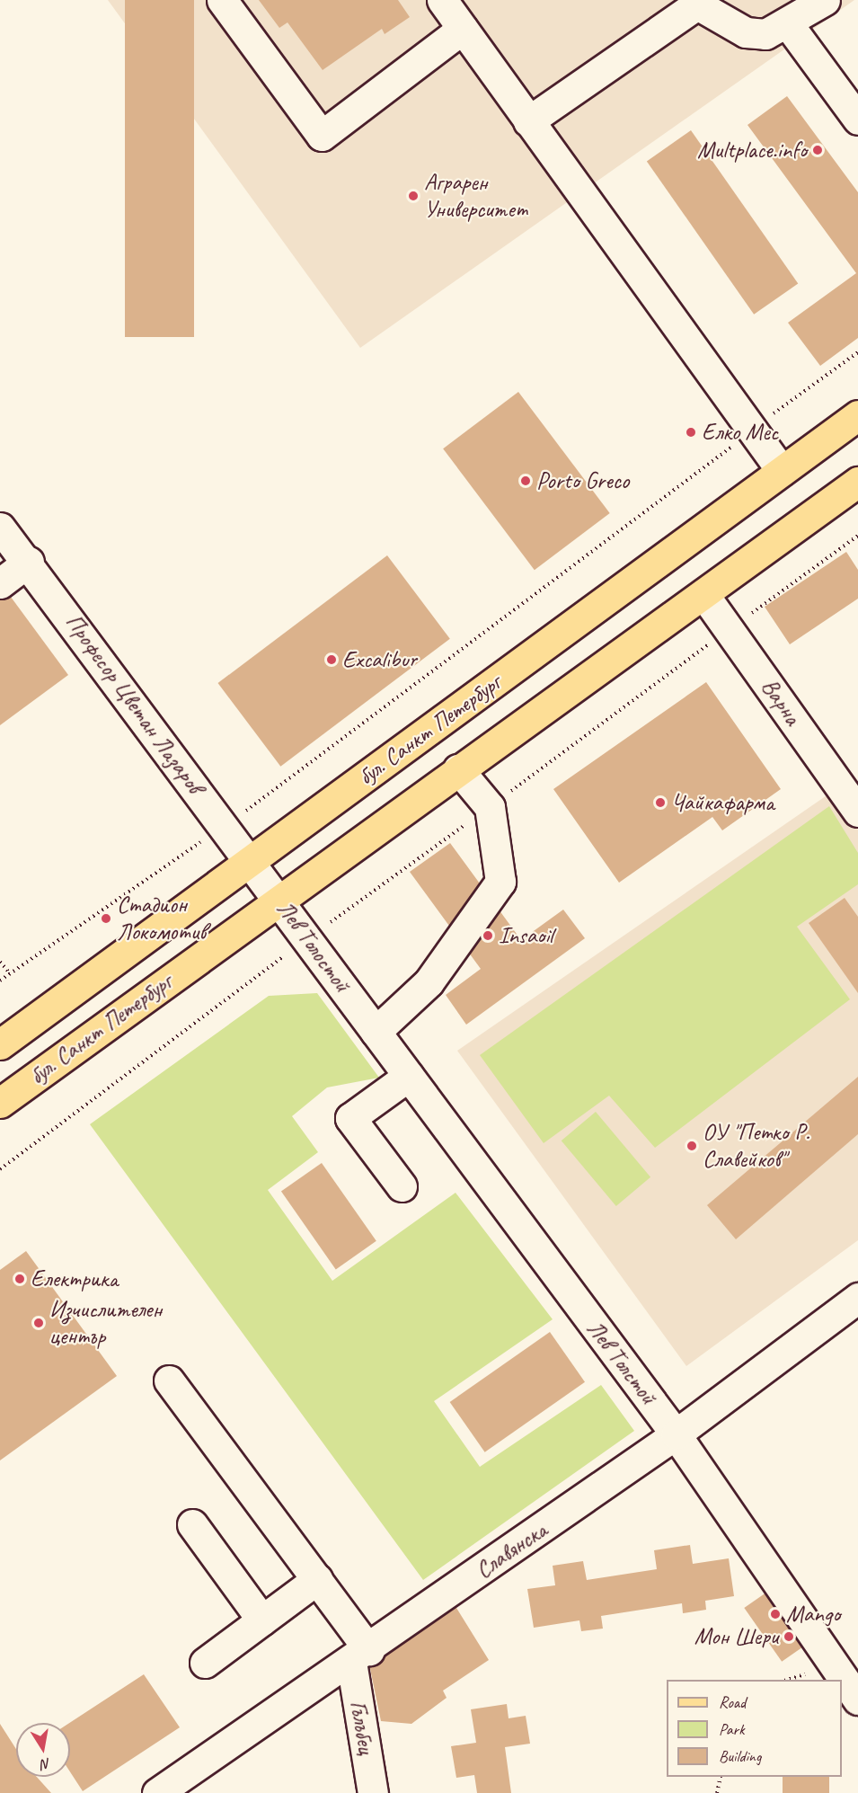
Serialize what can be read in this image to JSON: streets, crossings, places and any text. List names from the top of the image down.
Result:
{
  "streets": {
    "main road": ["бул. Санкт Петербург"],
    "street": [
      "Варна",
      "Професор Цветан Лазаров",
      "Лев Толостой",
      "Лев Толстой",
      "Славянска",
      "Гълъбец"
    ]
  },
  "crossings": [
    ["Варна", "бул. Санкт Петербург"],
    ["Професор Цветан Лазаров", "бул. Санкт Петербург"],
    ["Професор Цветан Лазаров", "Лев Толостой"],
    ["бул. Санкт Петербург", "Лев Толостой"],
    ["Лев Толостой", "Лев Толстой"],
    ["Лев Толстой", "Славянска"],
    ["Славянска", "Гълъбец"]
  ],
  "places": [
    "Multplace.info",
    "Аграрен Университет",
    "Елко Мес",
    "Porto Greco",
    "Excalibur",
    "Чайкафарма",
    "Стадион Локомотив",
    "Insaoil",
    "ОУ \"Петко Р. Славейков\"",
    "Електрика",
    "Изчислителен център",
    "Mango",
    "Мон Шери"
  ],
  "legend": ["Road", "Park", "Building"],
  "north": "bottom"
}
